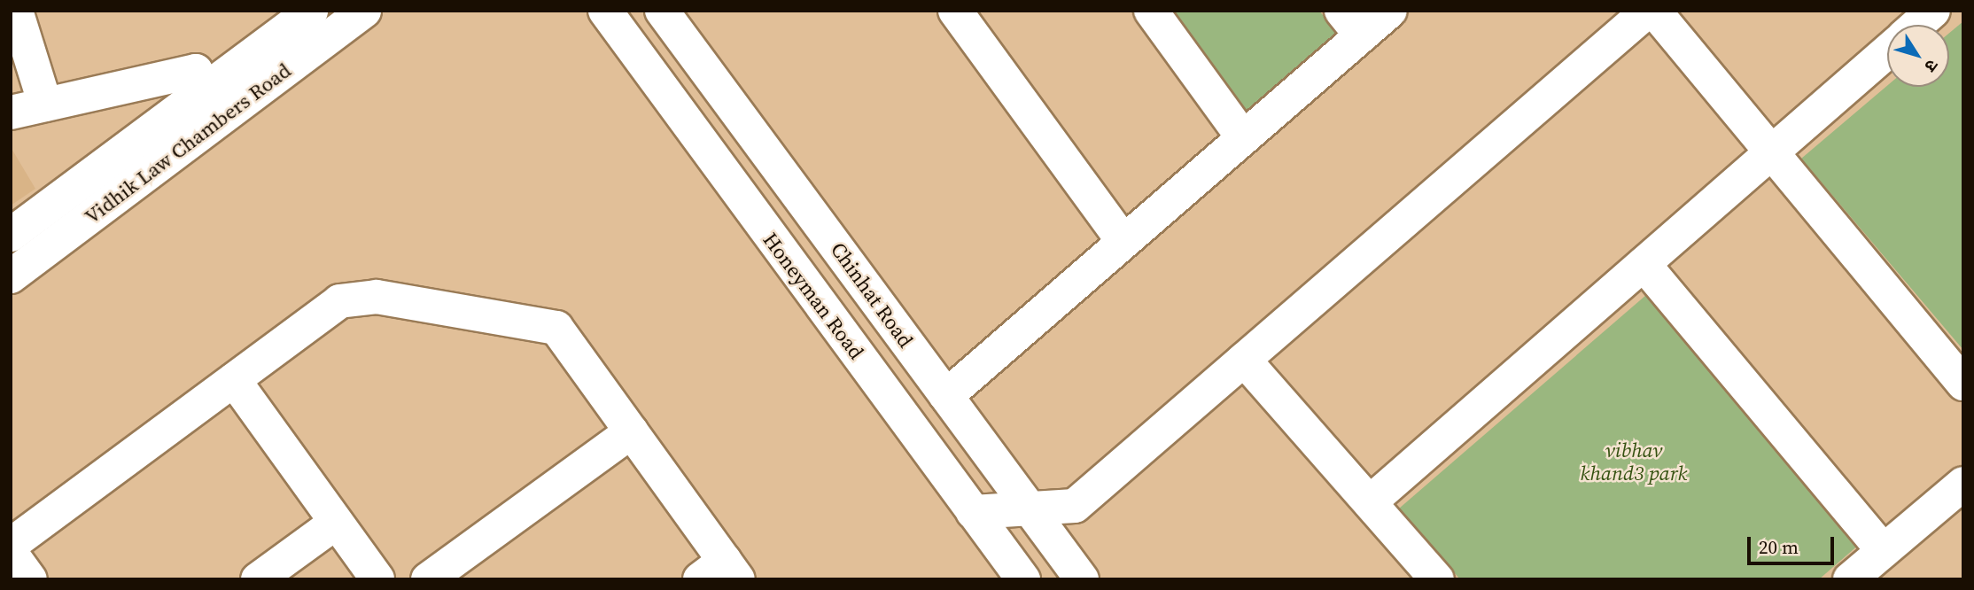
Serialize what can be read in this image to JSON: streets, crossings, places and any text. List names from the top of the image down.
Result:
{
  "streets": {
    "street": ["Vidhik Law Chambers Road", "Chinhat Road", "Honeyman Road"]
  },
  "parks": ["vibhav khand3 park"],
  "scale_bar": "20 m",
  "north": "bottom right"
}
